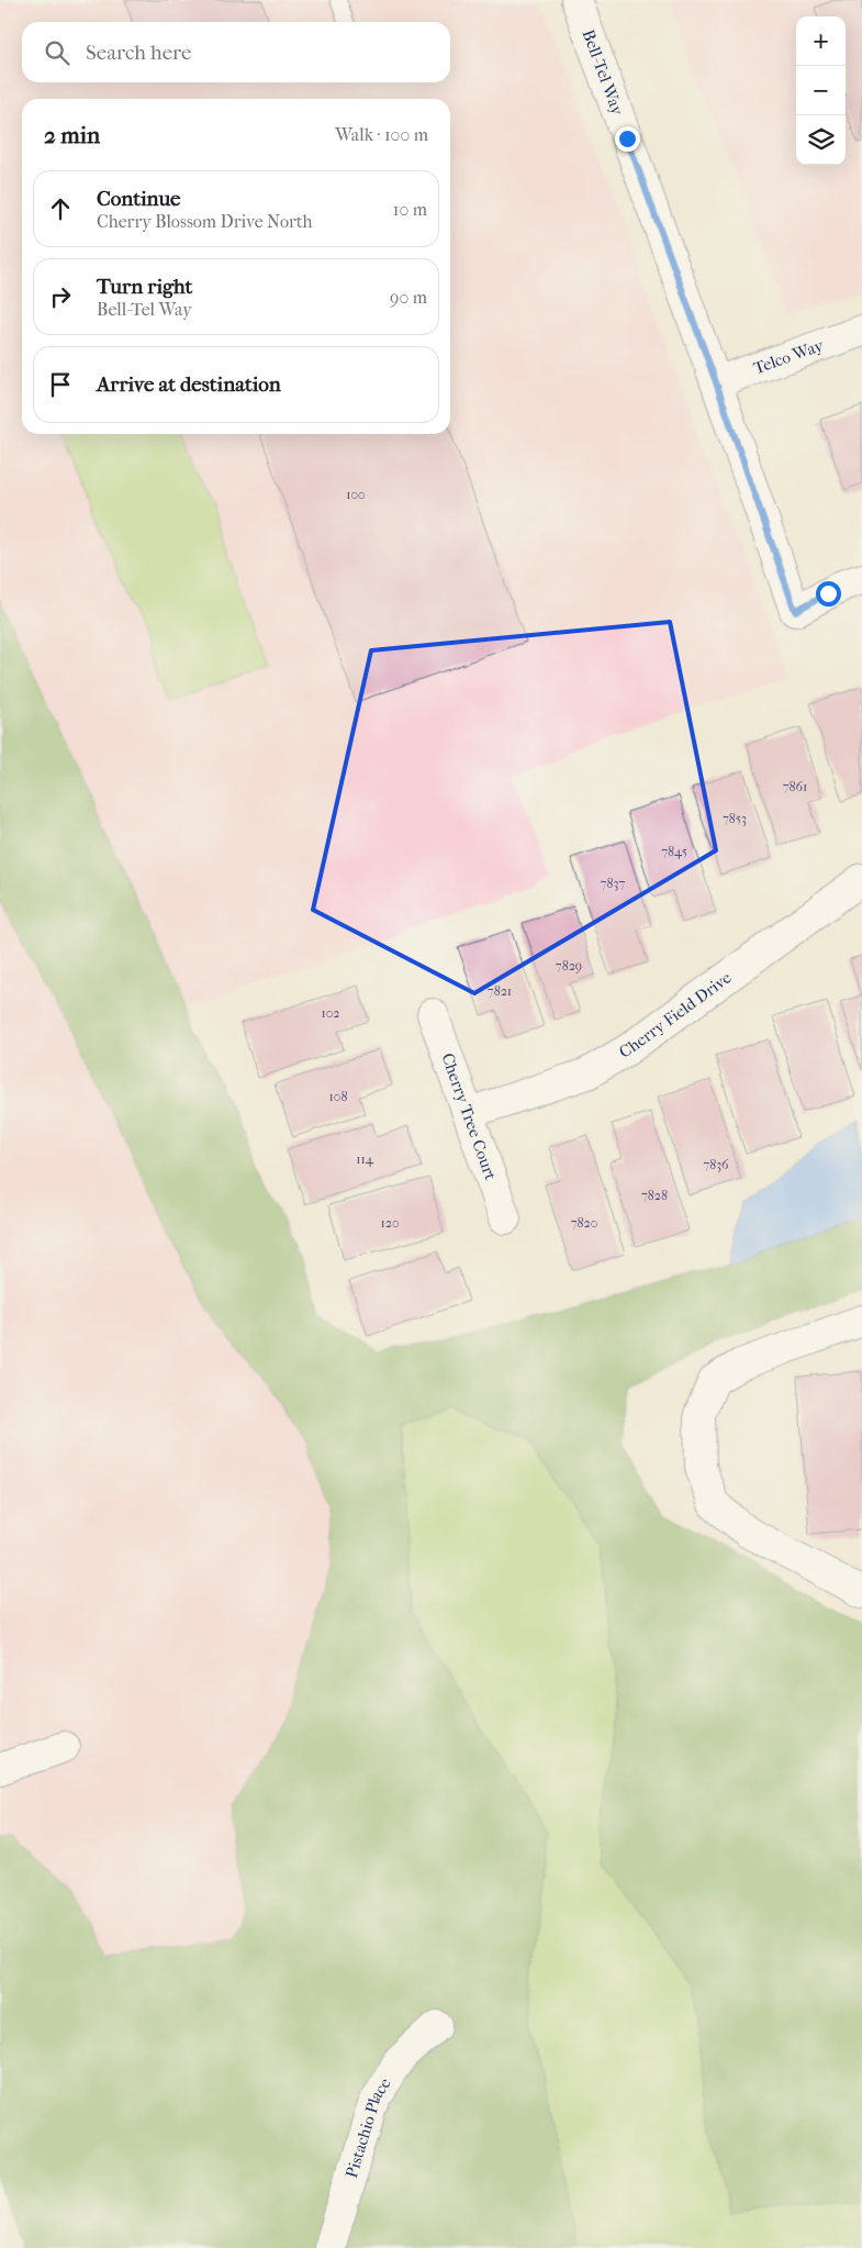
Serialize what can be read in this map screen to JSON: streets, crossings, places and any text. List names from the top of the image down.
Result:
{
  "streets": {
    "street": [
      "Bell-Tel Way",
      "Telco Way",
      "Cherry Field Drive",
      "Cherry Tree Court",
      "Pistachio Place"
    ]
  },
  "crossings": [
    ["Bell-Tel Way", "Telco Way"],
    ["Cherry Field Drive", "Cherry Tree Court"]
  ],
  "house_numbers": [
    "100",
    "7861",
    "7853",
    "7845",
    "7837",
    "7829",
    "7821",
    "102",
    "108",
    "114",
    "7836",
    "7828",
    "120",
    "7820"
  ],
  "page": {
    "map_buttons": ["+", "−"],
    "search": "Search here",
    "heading": ["2 min", "Walk · 100 m"],
    "list": [
      ["Continue", "Cherry Blossom Drive North", "10 m"],
      ["Turn right", "Bell-Tel Way", "90 m"],
      "Arrive at destination"
    ]
  }
}
